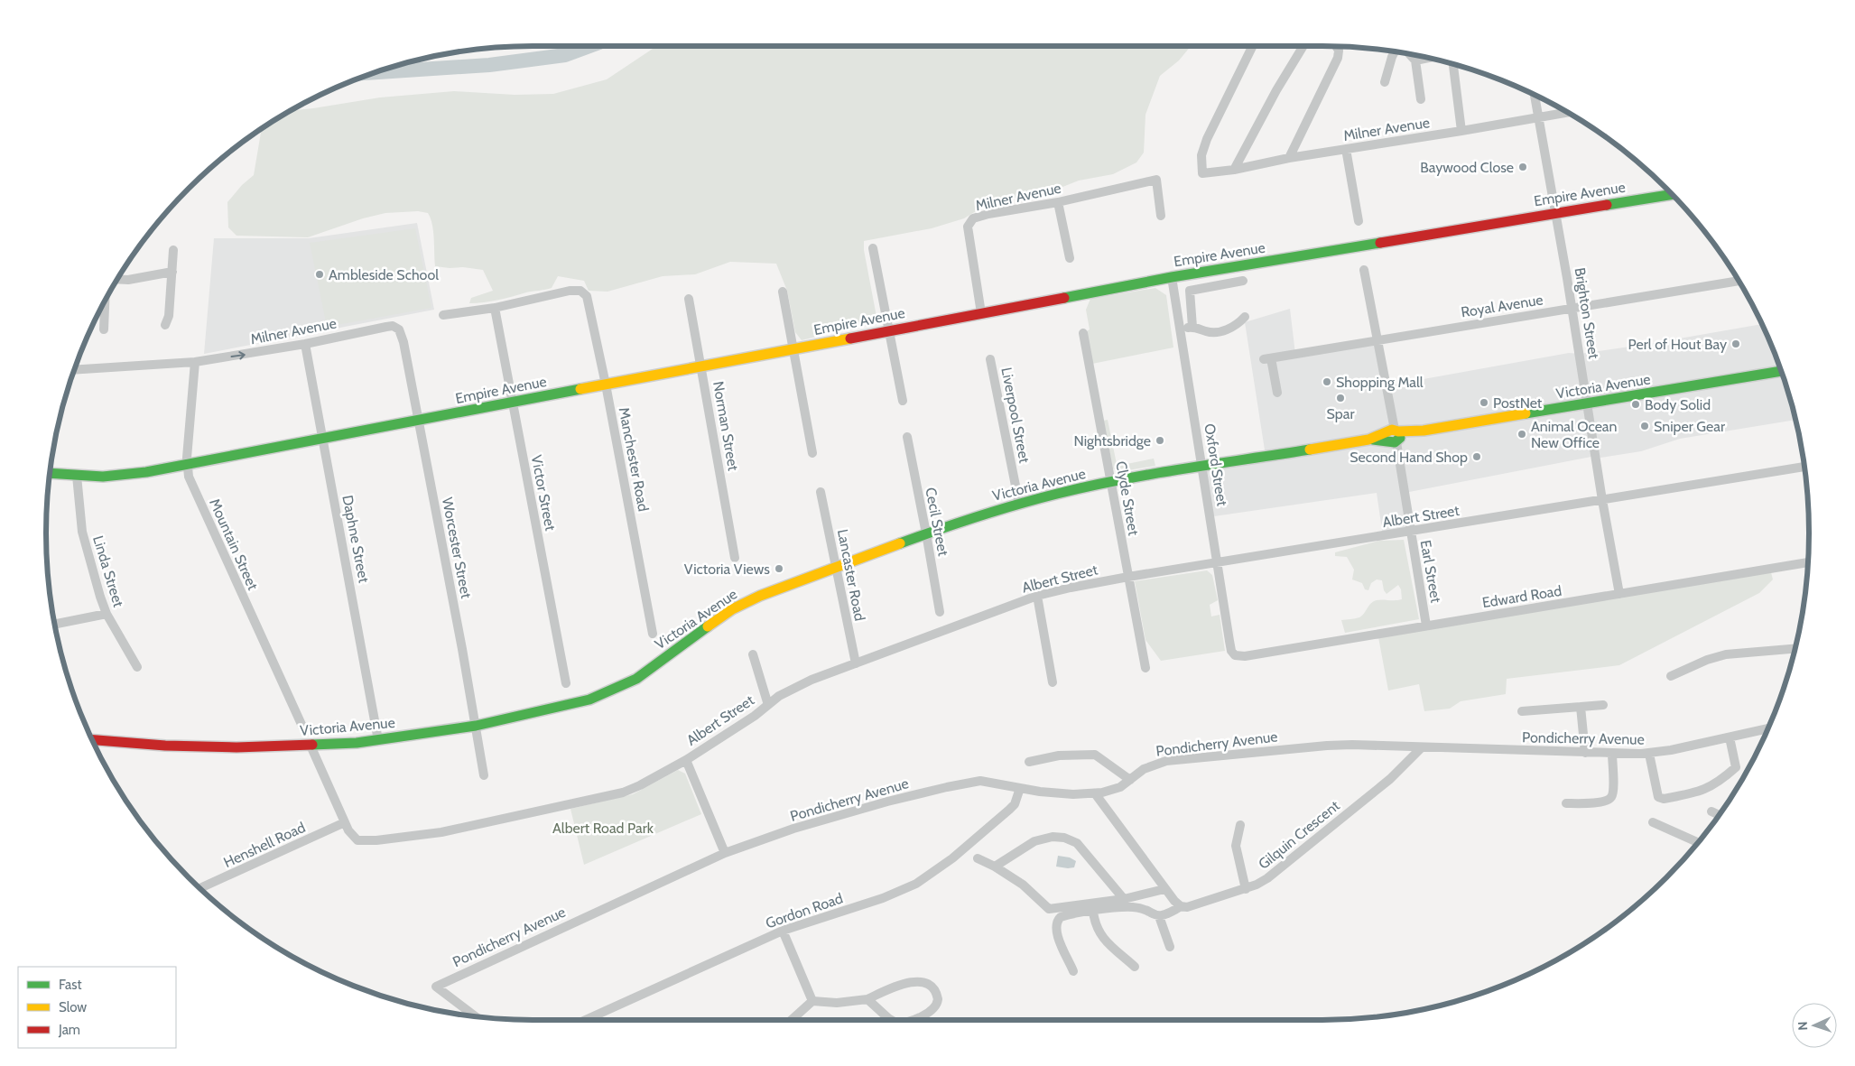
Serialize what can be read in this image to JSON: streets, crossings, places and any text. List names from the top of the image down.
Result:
{
  "streets": {
    "street": [
      "Milner Avenue",
      "Empire Avenue",
      "Royal Avenue",
      "Brighton Street",
      "Victoria Avenue",
      "Liverpool Street",
      "Norman Street",
      "Manchester Road",
      "Oxford Street",
      "Victor Street",
      "Clyde Street",
      "Albert Street",
      "Cecil Street",
      "Daphne Street",
      "Mountain Street",
      "Worcester Street",
      "Linda Street",
      "Earl Street",
      "Lancaster Road",
      "Edward Road",
      "Pondicherry Avenue",
      "Gilquin Crescent",
      "Henshell Road",
      "Gordon Road"
    ]
  },
  "crossings": [
    ["Milner Avenue", "Empire Avenue"],
    ["Milner Avenue", "Brighton Street"],
    ["Milner Avenue", "Daphne Street"],
    ["Milner Avenue", "Mountain Street"],
    ["Milner Avenue", "Worcester Street"],
    ["Empire Avenue", "Brighton Street"],
    ["Empire Avenue", "Norman Street"],
    ["Empire Avenue", "Manchester Road"],
    ["Empire Avenue", "Oxford Street"],
    ["Empire Avenue", "Victor Street"],
    ["Empire Avenue", "Daphne Street"],
    ["Empire Avenue", "Mountain Street"],
    ["Empire Avenue", "Worcester Street"],
    ["Empire Avenue", "Linda Street"],
    ["Royal Avenue", "Brighton Street"],
    ["Royal Avenue", "Earl Street"],
    ["Brighton Street", "Victoria Avenue"],
    ["Brighton Street", "Albert Street"],
    ["Brighton Street", "Edward Road"],
    ["Victoria Avenue", "Liverpool Street"],
    ["Victoria Avenue", "Oxford Street"],
    ["Victoria Avenue", "Clyde Street"],
    ["Victoria Avenue", "Cecil Street"],
    ["Victoria Avenue", "Daphne Street"],
    ["Victoria Avenue", "Worcester Street"],
    ["Victoria Avenue", "Earl Street"],
    ["Victoria Avenue", "Lancaster Road"],
    ["Manchester Road", "Victor Street"],
    ["Oxford Street", "Albert Street"],
    ["Oxford Street", "Edward Road"],
    ["Clyde Street", "Albert Street"],
    ["Albert Street", "Earl Street"],
    ["Albert Street", "Lancaster Road"],
    ["Albert Street", "Henshell Road"],
    ["Earl Street", "Edward Road"],
    ["Pondicherry Avenue", "Gilquin Crescent"],
    ["Pondicherry Avenue", "Gordon Road"]
  ],
  "parks": ["Albert Road Park"],
  "places": [
    "Baywood Close",
    "Ambleside School",
    "Perl of Hout Bay",
    "Shopping Mall",
    "Spar",
    "PostNet",
    "Body Solid",
    "Sniper Gear",
    "Animal Ocean New Office",
    "Nightsbridge",
    "Second Hand Shop",
    "Victoria Views"
  ],
  "legend": ["Fast", "Slow", "Jam"],
  "north": "left"
}
